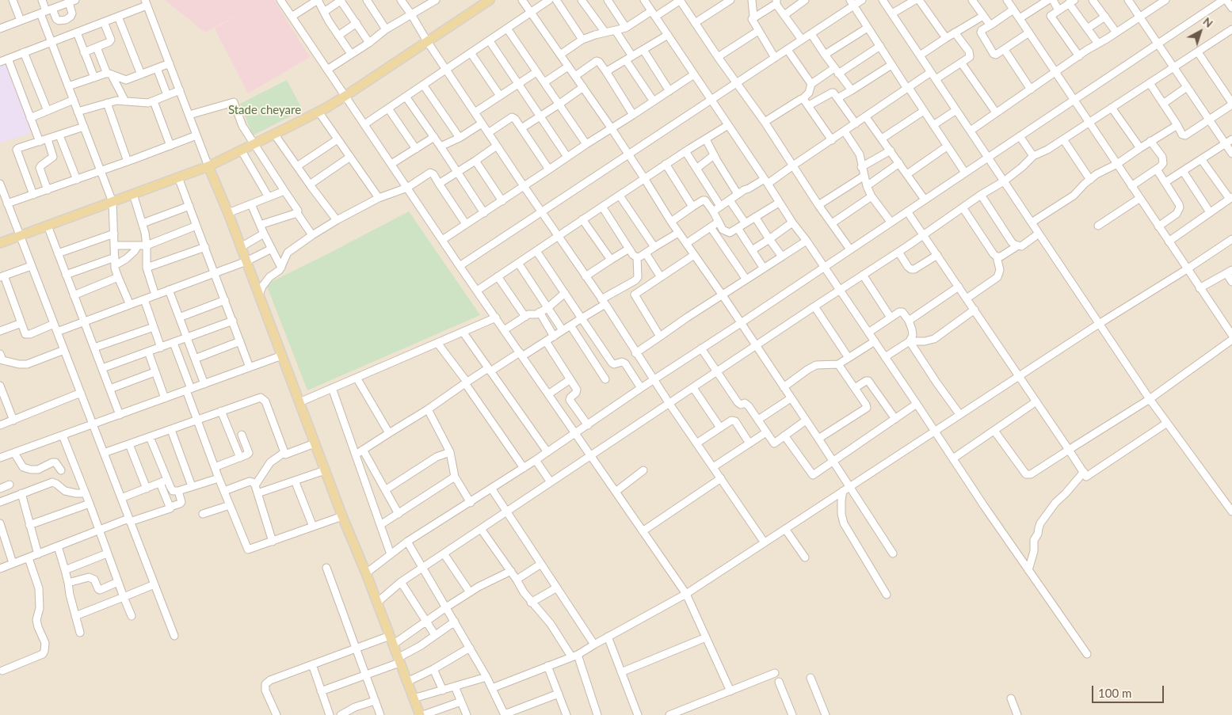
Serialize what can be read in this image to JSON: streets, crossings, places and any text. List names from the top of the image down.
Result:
{
  "parks": ["Stade cheyare"],
  "scale_bar": "100 m",
  "north": "top right"
}
